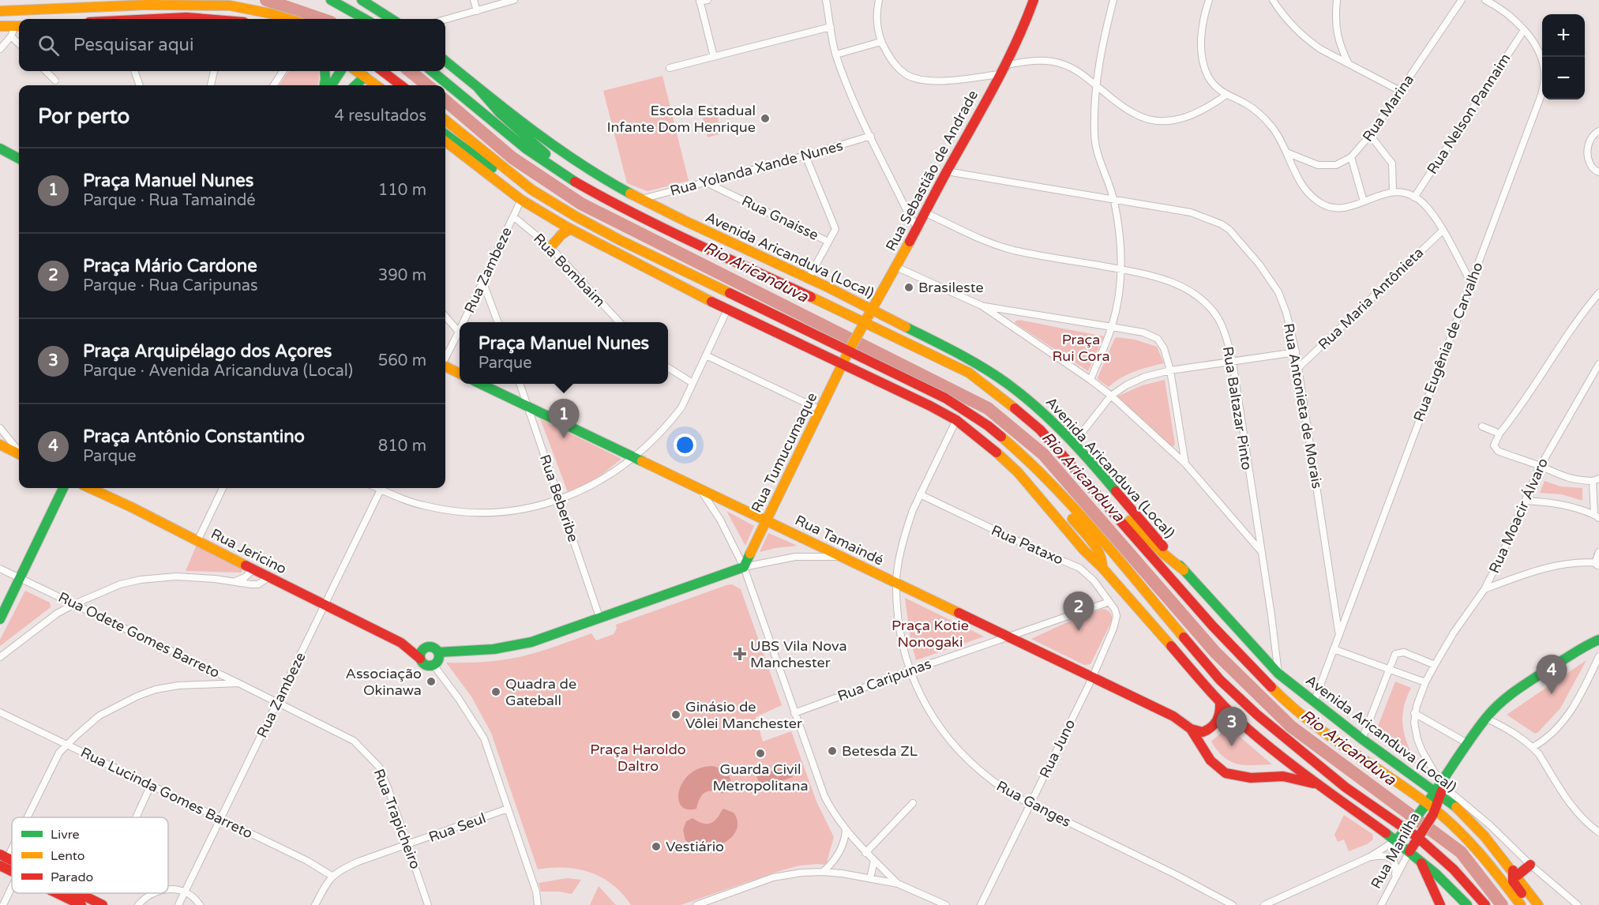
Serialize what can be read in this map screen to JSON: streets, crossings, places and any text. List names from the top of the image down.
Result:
{
  "streets": {
    "main road": [
      "Rua Sebastião de Andrade",
      "Avenida Aricanduva (Local)",
      "Rua Tumucumaque",
      "Rua Tamaindé",
      "Rua Jericino",
      "Rua Manilha"
    ],
    "street": [
      "Rua Marina",
      "Rua Nelson Pannaim",
      "Rua Yolanda Xande Nunes",
      "Rua Gnaisse",
      "Rua Zambeze",
      "Rua Bombaim",
      "Rua Maria Antônieta",
      "Rua Eugênia de Carvalho",
      "Rua Antonieta de Morais",
      "Rua Baltazar Pinto",
      "Rua Beberibe",
      "Rua Moacir Álvaro",
      "Rua Pataxo",
      "Rua Odete Gomes Barreto",
      "Rua Caripunas",
      "Rua Juno",
      "Rua Lucinda Gomes Barreto",
      "Rua Ganges",
      "Rua Trapicheiro",
      "Rua Seul"
    ]
  },
  "crossings": [
    ["Rua Nelson Pannaim", "Rua Eugênia de Carvalho"],
    ["Rua Yolanda Xande Nunes", "Rua Gnaisse"],
    ["Rua Yolanda Xande Nunes", "Avenida Aricanduva (Local)"],
    ["Rua Sebastião de Andrade", "Avenida Aricanduva (Local)"],
    ["Rua Sebastião de Andrade", "Rua Antonieta de Morais"],
    ["Rua Sebastião de Andrade", "Rua Baltazar Pinto"],
    ["Rua Sebastião de Andrade", "Rua Tumucumaque"],
    ["Avenida Aricanduva (Local)", "Rua Eugênia de Carvalho"],
    ["Avenida Aricanduva (Local)", "Rua Baltazar Pinto"],
    ["Rua Zambeze", "Rua Bombaim"],
    ["Rua Zambeze", "Rua Jericino"],
    ["Rua Zambeze", "Rua Odete Gomes Barreto"],
    ["Rua Zambeze", "Rua Lucinda Gomes Barreto"],
    ["Rua Zambeze", "Rua Trapicheiro"],
    ["Rua Maria Antônieta", "Rua Antonieta de Morais"],
    ["Rua Eugênia de Carvalho", "Rua Antonieta de Morais"],
    ["Rua Tumucumaque", "Rua Tamaindé"],
    ["Rua Beberibe", "Rua Tamaindé"],
    ["Rua Tamaindé", "Rua Caripunas"],
    ["Rua Tamaindé", "Rua Juno"],
    ["Rua Tamaindé", "Rua Ganges"],
    ["Rua Pataxo", "Rua Caripunas"],
    ["Rua Pataxo", "Rua Juno"],
    ["Rua Pataxo", "Rua Ganges"],
    ["Rua Odete Gomes Barreto", "Rua Trapicheiro"],
    ["Rua Caripunas", "Rua Ganges"],
    ["Rua Juno", "Rua Ganges"],
    ["Rua Lucinda Gomes Barreto", "Rua Seul"],
    ["Rua Trapicheiro", "Rua Seul"]
  ],
  "water": ["Rio Aricanduva"],
  "parks": ["Praça Rui Cora", "Praça Kotie Nonogaki", "Praça Haroldo Daltro"],
  "places": {
    "other": [
      "Escola Estadual Infante Dom Henrique",
      "Brasileste",
      "Associação Okinawa",
      "Quadra de Gateball",
      "Ginásio de Vôlei Manchester",
      "Betesda ZL",
      "Guarda Civil Metropolitana",
      "Vestiário"
    ],
    "health": ["UBS Vila Nova Manchester"]
  },
  "legend": ["Livre", "Lento", "Parado"],
  "page": {
    "map_buttons": ["+", "−"],
    "search": "Pesquisar aqui",
    "heading": ["Por perto", "4 resultados"],
    "list": [
      {
        "mark": "1",
        "name": "Praça Manuel Nunes",
        "note": "Parque · Rua Tamaindé",
        "value": "110 m"
      },
      {
        "mark": "2",
        "name": "Praça Mário Cardone",
        "note": "Parque · Rua Caripunas",
        "value": "390 m"
      },
      {
        "mark": "3",
        "name": "Praça Arquipélago dos Açores",
        "note": "Parque · Avenida Aricanduva (Local)",
        "value": "560 m"
      },
      {
        "mark": "4",
        "name": "Praça Antônio Constantino",
        "note": "Parque",
        "value": "810 m"
      }
    ],
    "popup": ["Praça Manuel Nunes", "Parque"],
    "pins": [
      "1",
      "2",
      "4",
      "3"
    ]
  }
}
